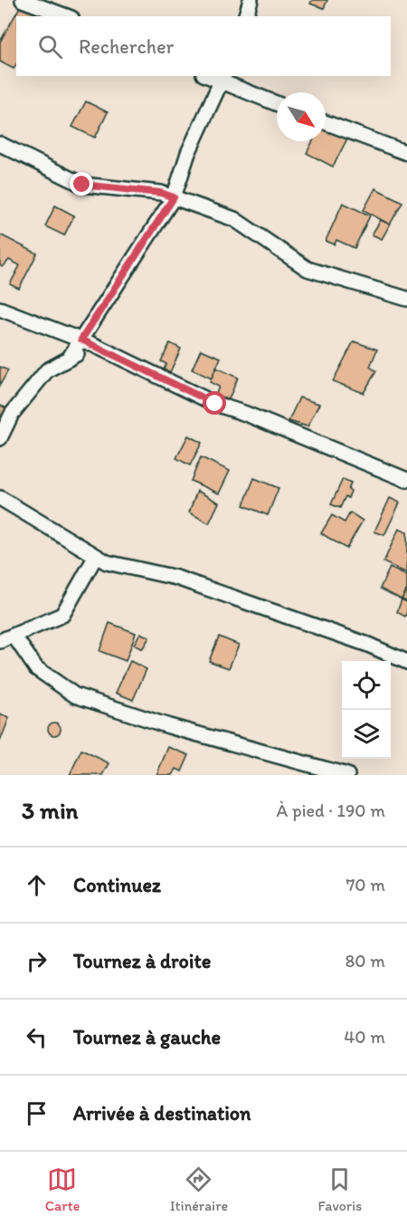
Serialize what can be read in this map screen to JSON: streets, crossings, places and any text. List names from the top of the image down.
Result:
{
  "north": "bottom right",
  "page": {
    "search": "Rechercher",
    "heading": ["3 min", "À pied · 190 m"],
    "list": [
      ["Continuez", "70 m"],
      ["Tournez à droite", "80 m"],
      ["Tournez à gauche", "40 m"],
      "Arrivée à destination"
    ],
    "nav": ["Carte", "Itinéraire", "Favoris"]
  }
}
